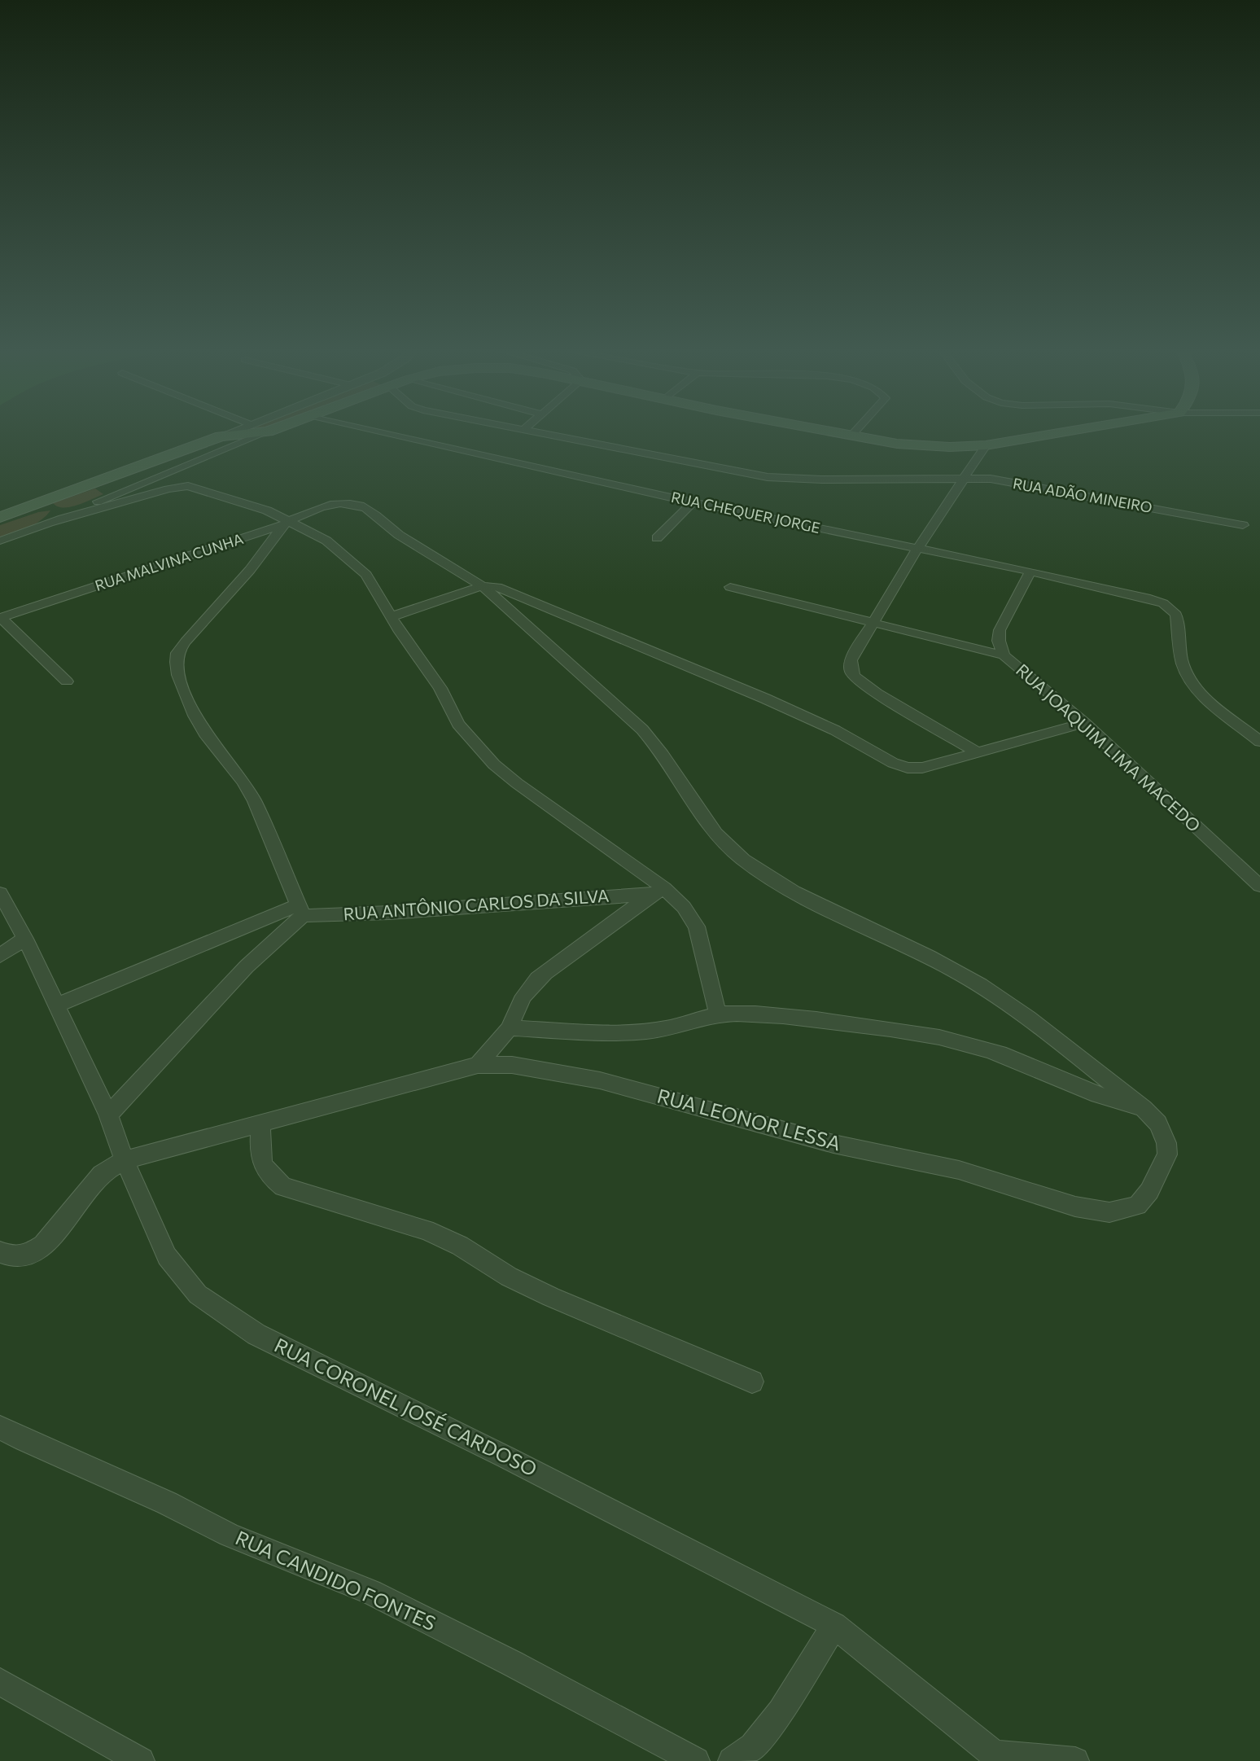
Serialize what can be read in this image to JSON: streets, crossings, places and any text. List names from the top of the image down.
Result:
{
  "streets": {
    "street": [
      "RUA ADÃO MINEIRO",
      "RUA CHEQUER JORGE",
      "RUA MALVINA CUNHA",
      "RUA JOAQUIM LIMA MACEDO",
      "RUA ANTÔNIO CARLOS DA SILVA",
      "RUA LEONOR LESSA",
      "RUA CORONEL JOSÉ CARDOSO",
      "RUA CANDIDO FONTES"
    ]
  },
  "crossings": [
    ["RUA MALVINA CUNHA", "RUA LEONOR LESSA"],
    ["RUA ANTÔNIO CARLOS DA SILVA", "RUA CORONEL JOSÉ CARDOSO"],
    ["RUA LEONOR LESSA", "RUA CORONEL JOSÉ CARDOSO"]
  ]
}
